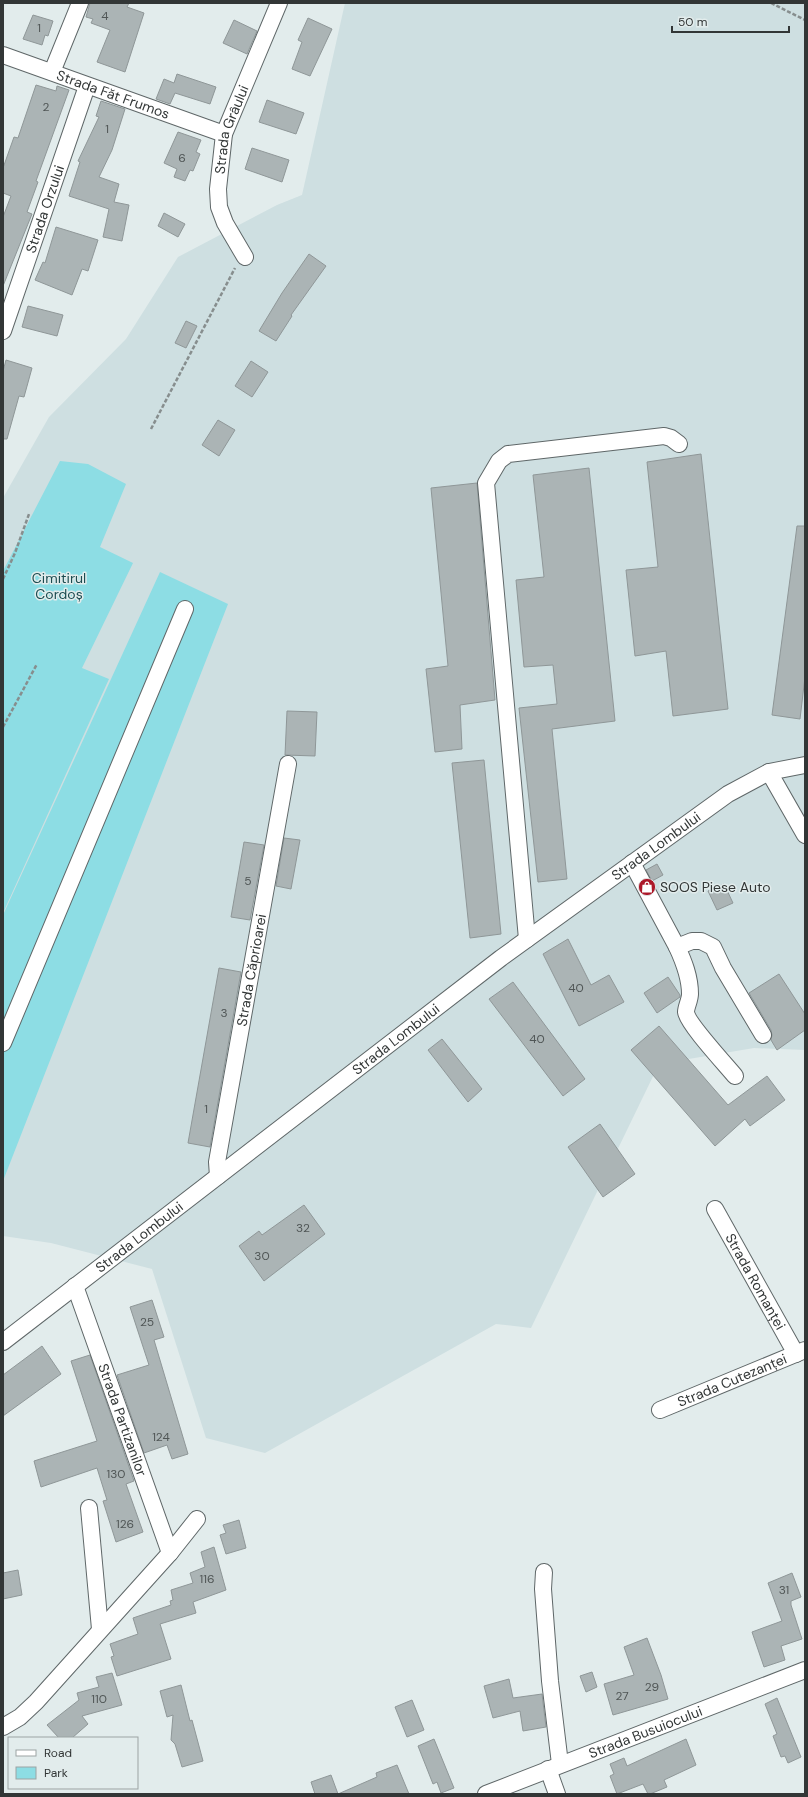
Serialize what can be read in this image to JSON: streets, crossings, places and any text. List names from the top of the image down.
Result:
{
  "streets": {
    "street": [
      "Strada Făt Frumos",
      "Strada Grâului",
      "Strada Orzului",
      "Strada Lombului",
      "Strada Căprioarei",
      "Strada Romanței",
      "Strada Cutezanței",
      "Strada Partizanilor",
      "Strada Busuiocului"
    ]
  },
  "crossings": [
    ["Strada Făt Frumos", "Strada Grâului"],
    ["Strada Făt Frumos", "Strada Orzului"],
    ["Strada Lombului", "Strada Căprioarei"],
    ["Strada Lombului", "Strada Partizanilor"],
    ["Strada Romanței", "Strada Cutezanței"]
  ],
  "parks": ["Cimitirul Cordoș"],
  "places": {
    "shop": ["SOOS Piese Auto"]
  },
  "house_numbers": [
    "4",
    "1",
    "2",
    "1",
    "6",
    "5",
    "40",
    "3",
    "40",
    "1",
    "32",
    "30",
    "25",
    "124",
    "130",
    "126",
    "116",
    "31",
    "29",
    "27",
    "110"
  ],
  "legend": ["Road", "Park"],
  "scale_bar": "50 m"
}
